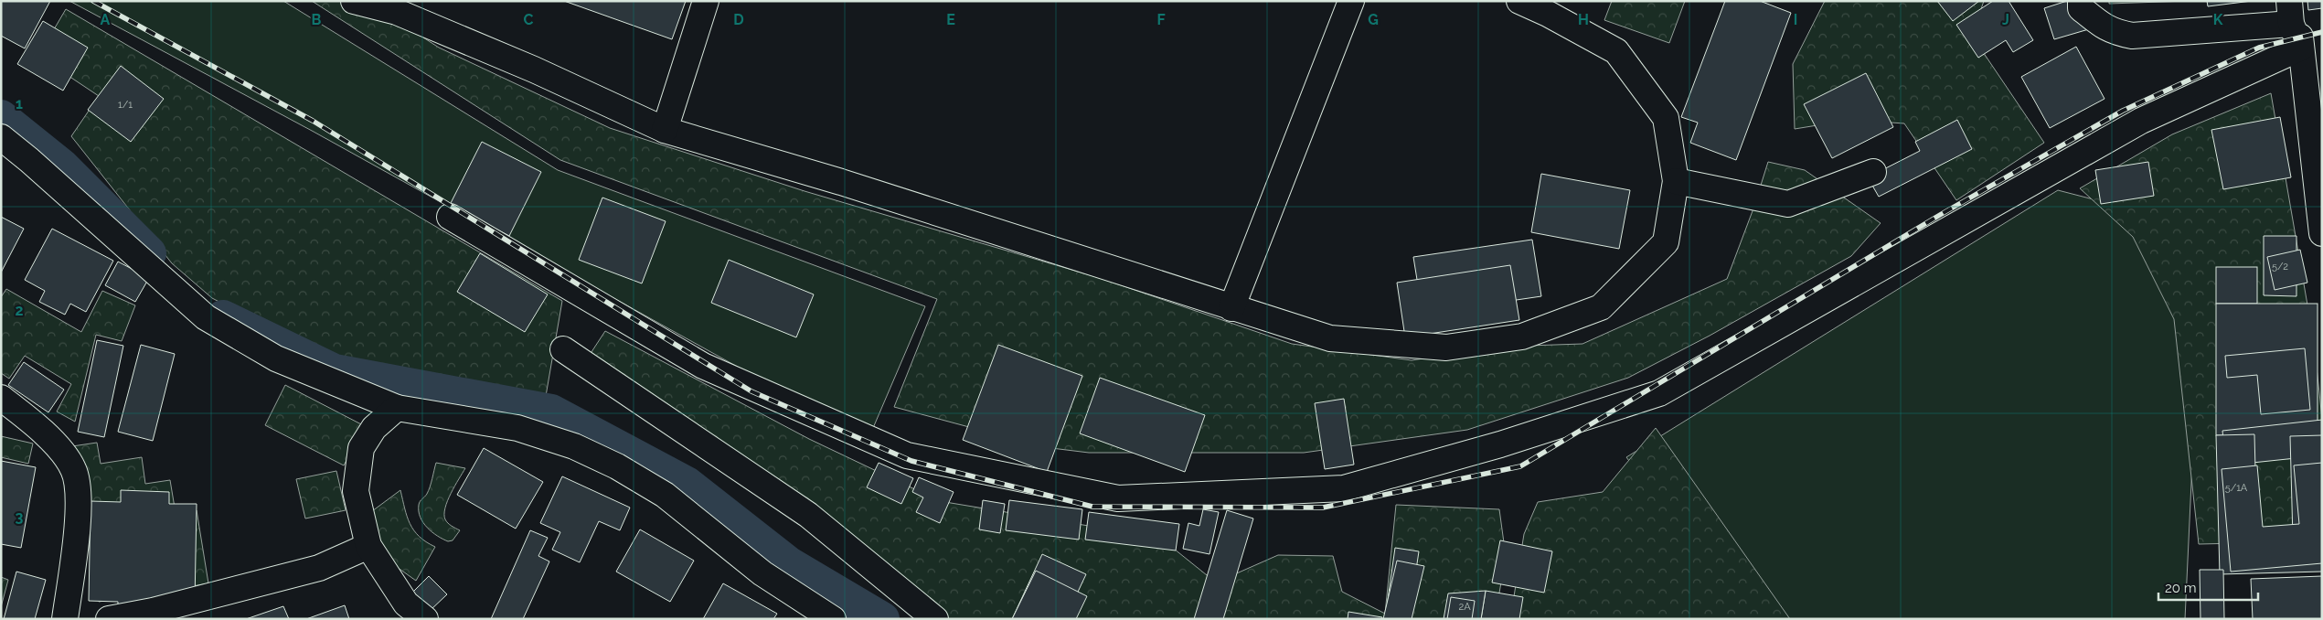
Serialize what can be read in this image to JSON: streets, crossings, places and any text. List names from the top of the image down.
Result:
{
  "house_numbers": [
    "1/1",
    "5/2",
    "5/1А",
    "2А"
  ],
  "scale_bar": "20 m",
  "grid": {
    "columns": [
      "A",
      "B",
      "C",
      "D",
      "E",
      "F",
      "G",
      "H",
      "I",
      "J",
      "K"
    ],
    "rows": ["1", "2", "3"]
  }
}
